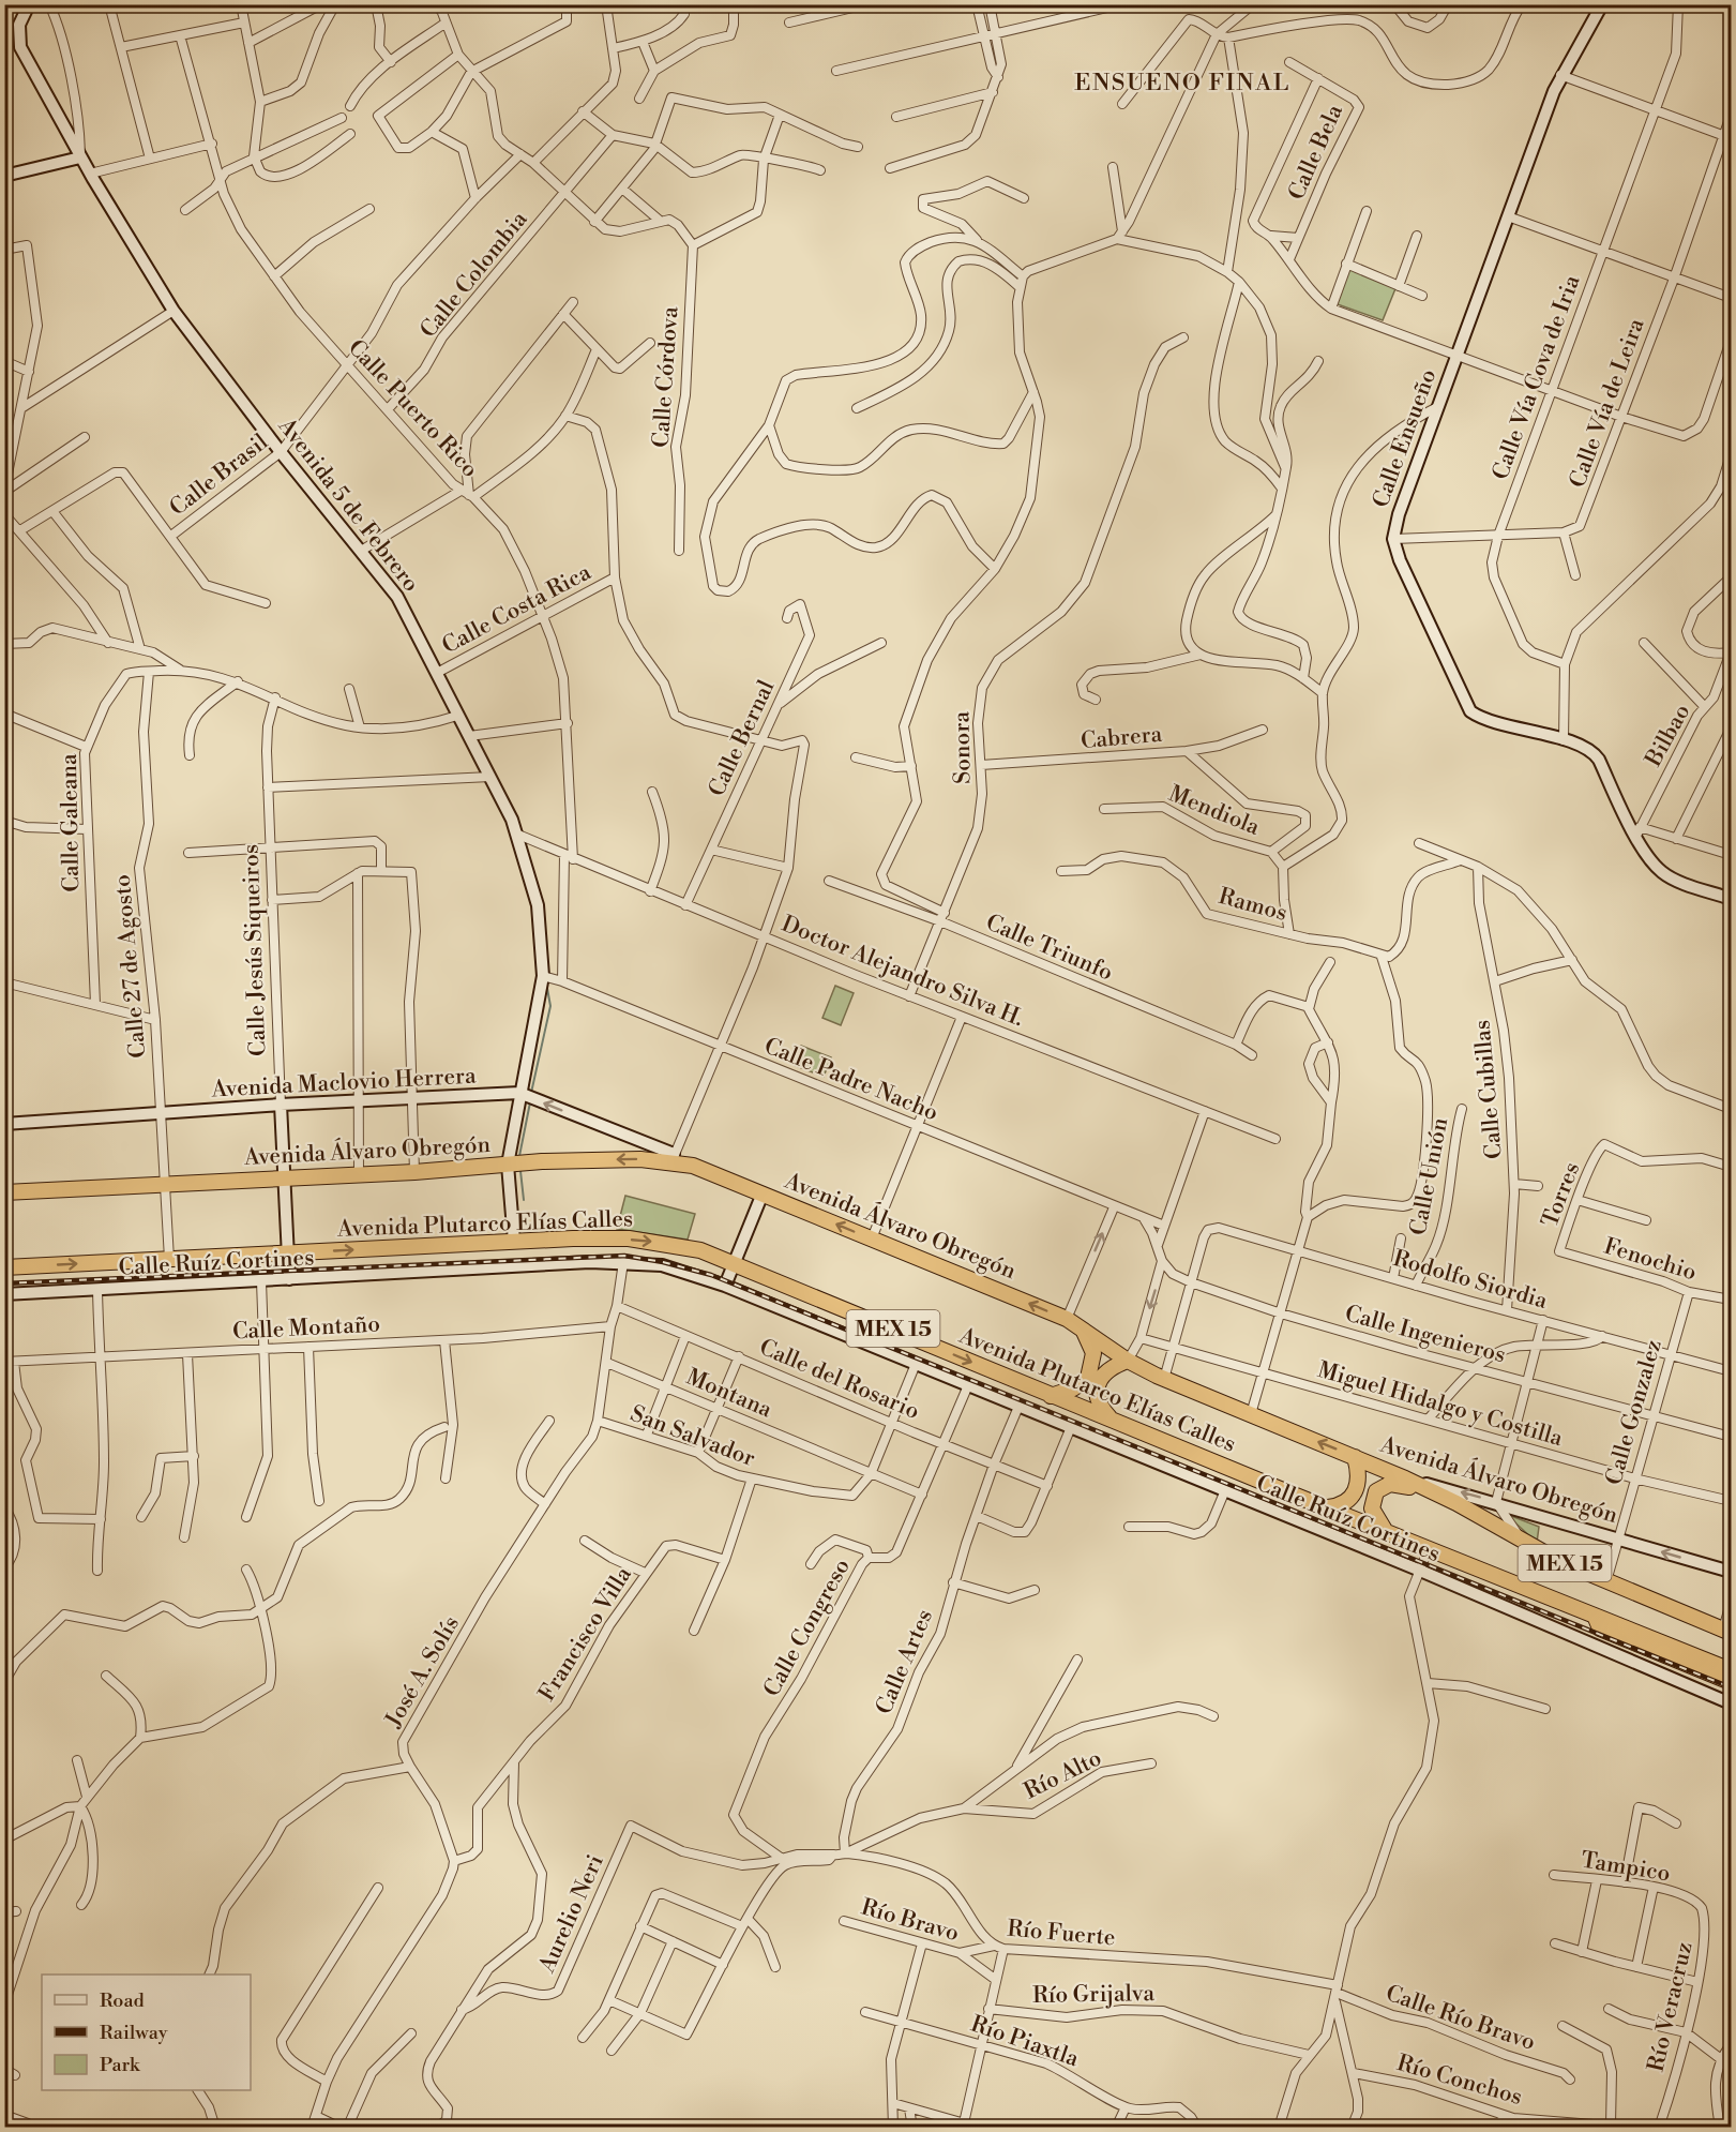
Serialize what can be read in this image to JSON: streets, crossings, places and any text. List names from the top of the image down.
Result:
{
  "streets": {
    "highway": ["Avenida Álvaro Obregón", "Avenida Plutarco Elías Calles", "MEX 15"],
    "street": [
      "Calle Bela",
      "Calle Colombia",
      "Calle Córdova",
      "Calle Vía Cova de Iria",
      "Calle Vía de Leira",
      "Calle Puerto Rico",
      "Calle Ensueño",
      "Calle Brasil",
      "Avenida 5 de Febrero",
      "Calle Costa Rica",
      "Bilbao",
      "Cabrera",
      "Calle Bernal",
      "Sonora",
      "Mendiola",
      "Calle Galeana",
      "Ramos",
      "Calle Triunfo",
      "Calle Jesús Siqueiros",
      "Calle 27 de Agosto",
      "Doctor Alejandro Silva H.",
      "Calle Padre Nacho",
      "Avenida Maclovio Herrera",
      "Calle Cubillas",
      "Calle Unión",
      "Torres",
      "Fenochio",
      "Calle Ruíz Cortines",
      "Rodolfo Siordia",
      "Calle Montaño",
      "Calle Ingenieros",
      "Calle del Rosario",
      "Montana",
      "Miguel Hidalgo y Costilla",
      "Calle Gonzalez",
      "San Salvador",
      "Calle Congreso",
      "Francisco Villa",
      "Calle Artes",
      "José A. Solís",
      "Río Alto",
      "Tampico",
      "Aurelio Neri",
      "Río Bravo",
      "Río Fuerte",
      "Río Grijalva",
      "Río Veracruz",
      "Calle Río Bravo",
      "Río Piaxtla",
      "Río Conchos"
    ]
  },
  "crossings": [
    ["Calle Colombia", "Calle Puerto Rico"],
    ["Calle Puerto Rico", "Calle Brasil"],
    ["Calle Puerto Rico", "Calle Costa Rica"],
    ["Calle Puerto Rico", "Doctor Alejandro Silva H."],
    ["Calle Puerto Rico", "Calle Padre Nacho"],
    ["Calle Ensueño", "Bilbao"],
    ["Calle Brasil", "Avenida 5 de Febrero"],
    ["Avenida 5 de Febrero", "Calle Costa Rica"],
    ["Avenida 5 de Febrero", "Doctor Alejandro Silva H."],
    ["Avenida 5 de Febrero", "Calle Padre Nacho"],
    ["Avenida 5 de Febrero", "Avenida Maclovio Herrera"],
    ["Avenida 5 de Febrero", "Avenida Álvaro Obregón"],
    ["Avenida 5 de Febrero", "Avenida Plutarco Elías Calles"],
    ["Cabrera", "Sonora"],
    ["Cabrera", "Mendiola"],
    ["Calle Bernal", "Doctor Alejandro Silva H."],
    ["Sonora", "Calle Triunfo"],
    ["Sonora", "Doctor Alejandro Silva H."],
    ["Calle Galeana", "Calle 27 de Agosto"],
    ["Calle Jesús Siqueiros", "Avenida Maclovio Herrera"],
    ["Calle Jesús Siqueiros", "Avenida Álvaro Obregón"],
    ["Calle Jesús Siqueiros", "Avenida Plutarco Elías Calles"],
    ["Calle Jesús Siqueiros", "Calle Ruíz Cortines"],
    ["Calle 27 de Agosto", "Avenida Maclovio Herrera"],
    ["Calle 27 de Agosto", "Avenida Álvaro Obregón"],
    ["Calle 27 de Agosto", "Avenida Plutarco Elías Calles"],
    ["Avenida Maclovio Herrera", "Avenida Álvaro Obregón"],
    ["Calle Cubillas", "Rodolfo Siordia"],
    ["Avenida Álvaro Obregón", "MEX 15"],
    ["Avenida Álvaro Obregón", "Calle Gonzalez"],
    ["Calle Unión", "Rodolfo Siordia"],
    ["Torres", "Fenochio"],
    ["Fenochio", "Calle Gonzalez"],
    ["Calle Ruíz Cortines", "Calle Congreso"],
    ["Calle Ruíz Cortines", "Calle Artes"],
    ["Calle Ruíz Cortines", "José A. Solís"],
    ["Rodolfo Siordia", "Calle Ingenieros"],
    ["Rodolfo Siordia", "Calle Gonzalez"],
    ["Calle Montaño", "José A. Solís"],
    ["MEX 15", "Calle Gonzalez"],
    ["Calle Ingenieros", "Calle Gonzalez"],
    ["Calle del Rosario", "Calle Congreso"],
    ["Calle del Rosario", "Calle Artes"],
    ["Calle del Rosario", "José A. Solís"],
    ["Montana", "San Salvador"],
    ["Montana", "Calle Congreso"],
    ["Montana", "José A. Solís"],
    ["Miguel Hidalgo y Costilla", "Calle Gonzalez"],
    ["San Salvador", "José A. Solís"],
    ["Calle Congreso", "Aurelio Neri"],
    ["Francisco Villa", "José A. Solís"],
    ["Calle Artes", "Río Alto"],
    ["Calle Artes", "Río Fuerte"],
    ["Río Alto", "Río Fuerte"],
    ["Tampico", "Río Veracruz"],
    ["Río Fuerte", "Calle Río Bravo"]
  ],
  "one_way": ["Avenida Plutarco Elías Calles"],
  "districts": ["ENSUENO FINAL"],
  "legend": ["Road", "Railway", "Park"]
}
